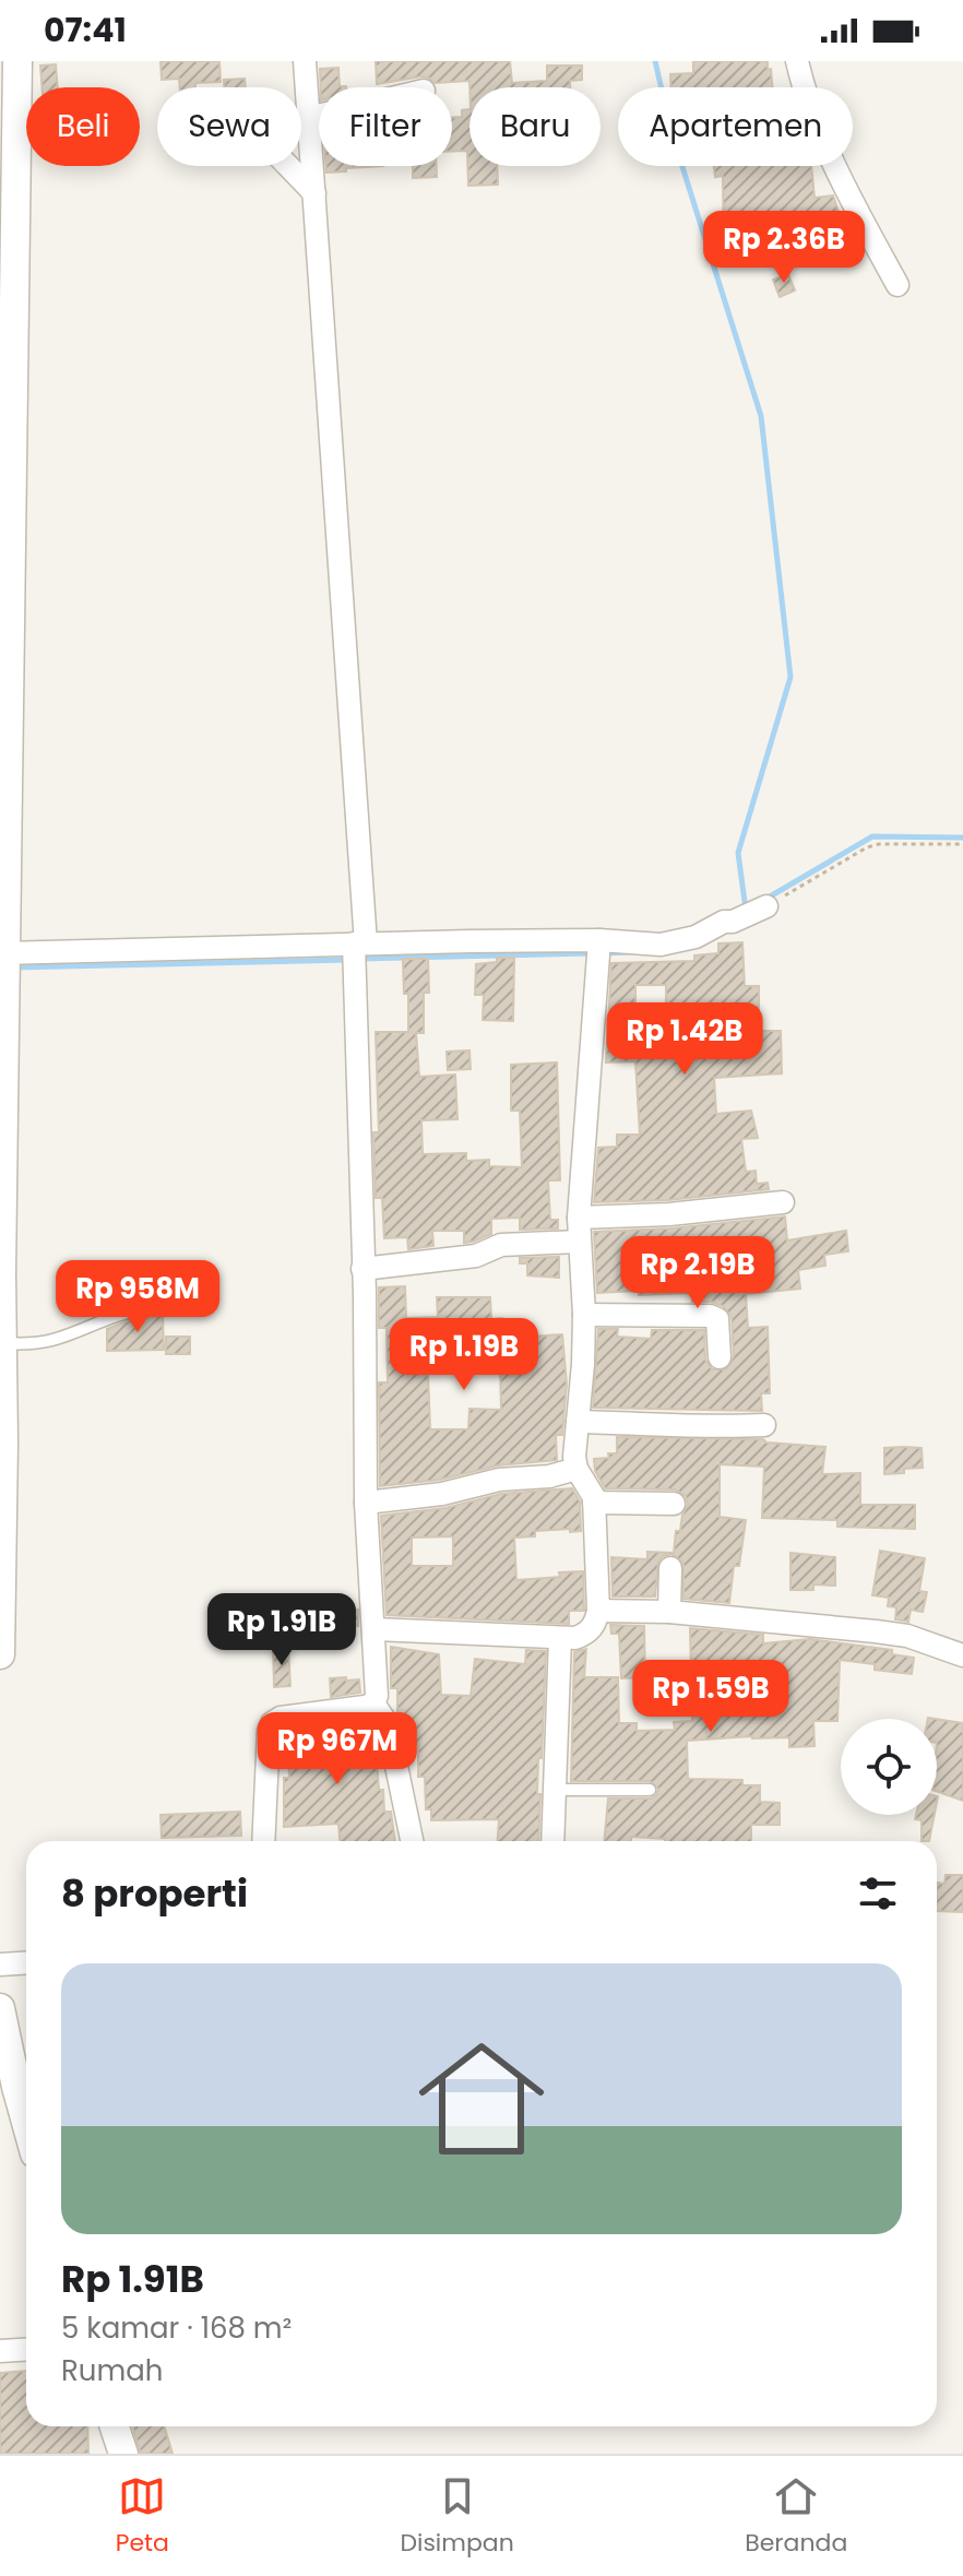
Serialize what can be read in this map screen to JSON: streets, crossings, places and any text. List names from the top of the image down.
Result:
{
  "page": {
    "status": "07:41",
    "chip": [
      "Beli",
      "Sewa",
      "Filter",
      "Baru",
      "Apartemen"
    ],
    "price": [
      "Rp 2.36B",
      "Rp 1.42B",
      "Rp 2.19B",
      "Rp 958M",
      "Rp 1.19B",
      "Rp 1.91B",
      "Rp 1.59B",
      "Rp 967M"
    ],
    "heading": "8 properti",
    "list": [
      {
        "name": "Rp 1.91B",
        "note": "5 kamar · 168 m² · Rumah"
      }
    ],
    "tabs": ["Peta", "Disimpan", "Beranda"]
  }
}
